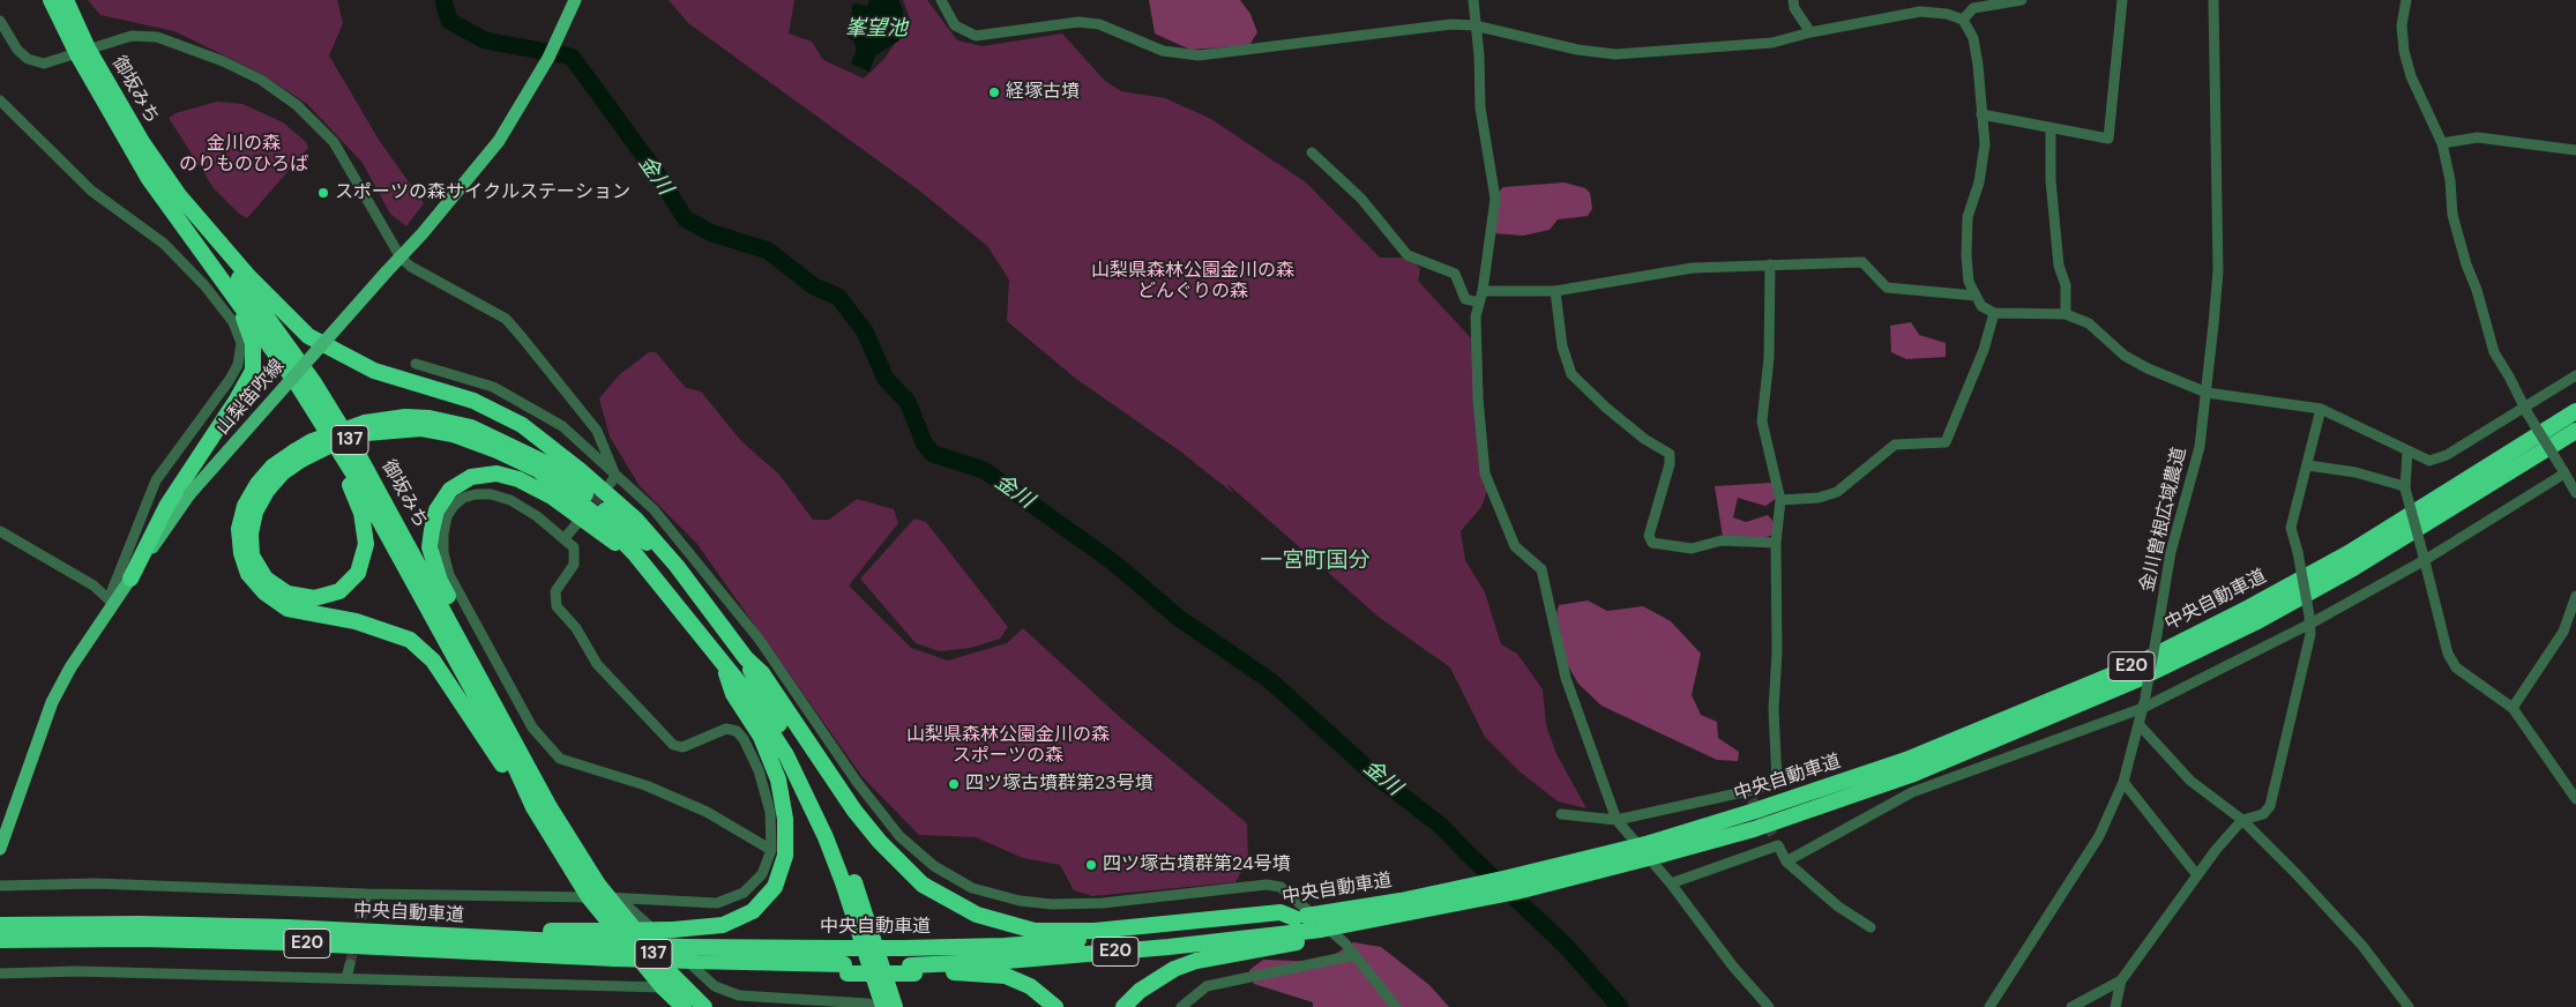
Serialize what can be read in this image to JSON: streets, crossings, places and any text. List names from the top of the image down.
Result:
{
  "streets": {
    "highway": [
      "御坂みち",
      "137",
      "中央自動車道",
      "E20"
    ],
    "main road": ["山梨笛吹線"],
    "street": ["金川曽根広域農道"]
  },
  "districts": ["一宮町国分"],
  "water": ["峯望池", "金川"],
  "parks": ["金川の森 のりものひろば", "山梨県森林公園金川の森 どんぐりの森", "山梨県森林公園金川の森 スポーツの森"],
  "places": [
    "経塚古墳",
    "スポーツの森サイクルステーション",
    "四ツ塚古墳群第23号墳",
    "四ツ塚古墳群第24号墳"
  ]
}
